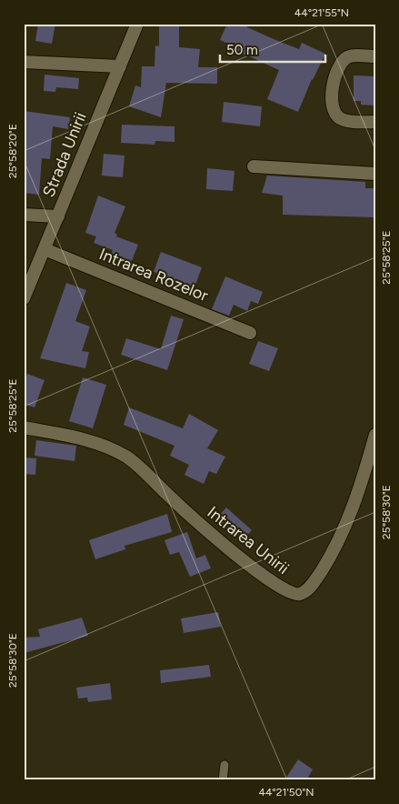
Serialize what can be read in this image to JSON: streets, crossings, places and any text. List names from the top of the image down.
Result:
{
  "streets": {
    "street": ["Strada Unirii", "Intrarea Rozelor", "Intrarea Unirii"]
  },
  "crossings": [
    ["Strada Unirii", "Intrarea Rozelor"]
  ],
  "scale_bar": "50 m",
  "coordinates": [
    "44°21'55\"N",
    "25°58'20\"E",
    "25°58'25\"E",
    "25°58'30\"E",
    "44°21'50\"N"
  ]
}
